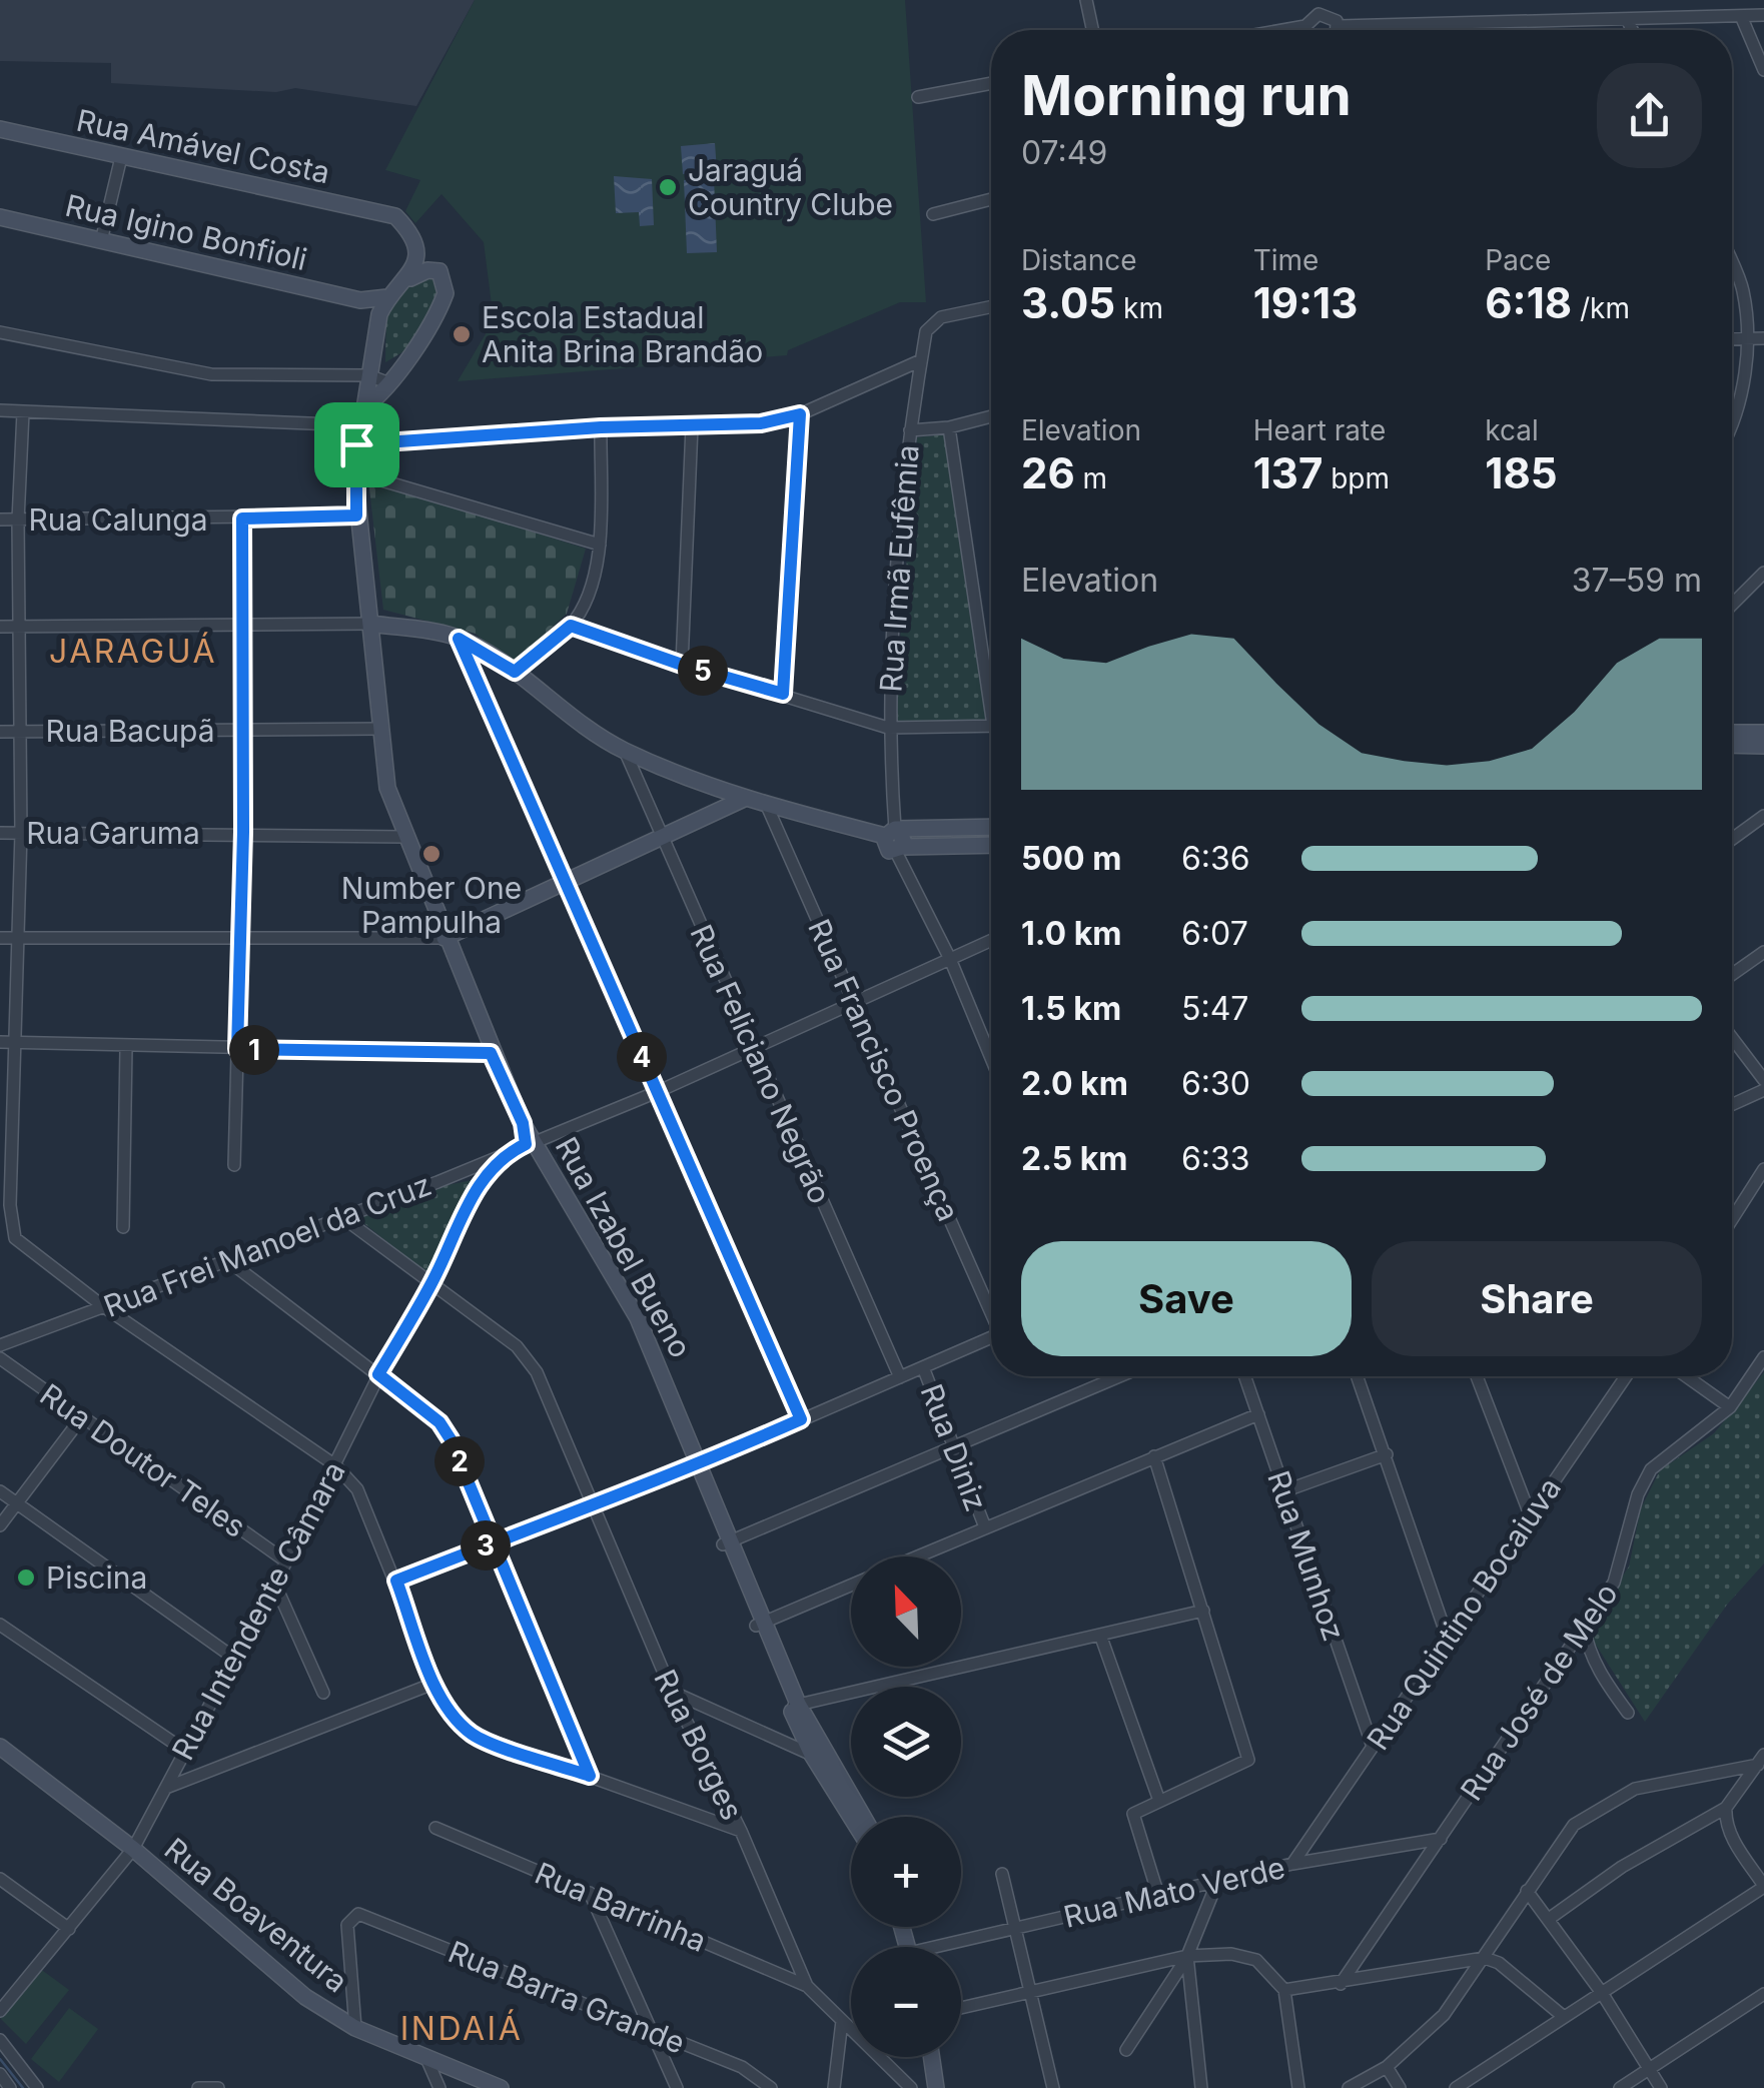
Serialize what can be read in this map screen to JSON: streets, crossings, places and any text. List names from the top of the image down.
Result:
{
  "streets": {
    "street": [
      "Rua Amável Costa",
      "Rua Igino Bonfioli",
      "Rua Calunga",
      "Rua Irmã Eufêmia",
      "Rua Bacupã",
      "Rua Garuma",
      "Rua Feliciano Negrão",
      "Rua Francisco Proença",
      "Rua Frei Manoel da Cruz",
      "Rua Izabel Bueno",
      "Rua Diniz",
      "Rua Doutor Teles",
      "Rua Munhoz",
      "Rua Intendente Câmara",
      "Rua Quintino Bocaiuva",
      "Rua José de Melo",
      "Rua Borges",
      "Rua Mato Verde",
      "Rua Barrinha",
      "Rua Boaventura",
      "Rua Barra Grande"
    ]
  },
  "crossings": [
    ["Rua Calunga", "Rua Izabel Bueno"],
    ["Rua Bacupã", "Rua Izabel Bueno"],
    ["Rua Garuma", "Rua Izabel Bueno"],
    ["Rua Feliciano Negrão", "Rua Frei Manoel da Cruz"],
    ["Rua Francisco Proença", "Rua Frei Manoel da Cruz"],
    ["Rua Frei Manoel da Cruz", "Rua Izabel Bueno"],
    ["Rua Frei Manoel da Cruz", "Rua Intendente Câmara"],
    ["Rua Frei Manoel da Cruz", "Rua Borges"],
    ["Rua Doutor Teles", "Rua Intendente Câmara"],
    ["Rua Munhoz", "Rua Quintino Bocaiuva"],
    ["Rua Intendente Câmara", "Rua Borges"],
    ["Rua Intendente Câmara", "Rua Boaventura"],
    ["Rua Quintino Bocaiuva", "Rua Mato Verde"],
    ["Rua José de Melo", "Rua Mato Verde"],
    ["Rua Borges", "Rua Barrinha"],
    ["Rua Boaventura", "Rua Barra Grande"]
  ],
  "districts": ["JARAGUÁ", "INDAIÁ"],
  "places": [
    "Jaraguá Country Clube",
    "Escola Estadual Anita Brina Brandão",
    "Number One Pampulha",
    "Piscina"
  ],
  "north": "top left",
  "page": {
    "heading": ["Morning run", "07:49"],
    "stats": [
      ["Distance", "3.05 km"],
      ["Time", "19:13"],
      ["Pace", "6:18 /km"],
      ["Elevation", "26 m"],
      ["Heart rate", "137 bpm"],
      ["kcal", "185"]
    ],
    "chart": ["Elevation", "37–59 m"],
    "pins": [
      "5",
      "1",
      "4",
      "2",
      "3"
    ],
    "list": [
      {
        "name": "500 m",
        "note": "6:36"
      },
      {
        "name": "1.0 km",
        "note": "6:07"
      },
      {
        "name": "1.5 km",
        "note": "5:47"
      },
      {
        "name": "2.0 km",
        "note": "6:30"
      },
      {
        "name": "2.5 km",
        "note": "6:33"
      }
    ],
    "buttons": ["Save", "Share"],
    "map_buttons": ["+", "−"]
  }
}
